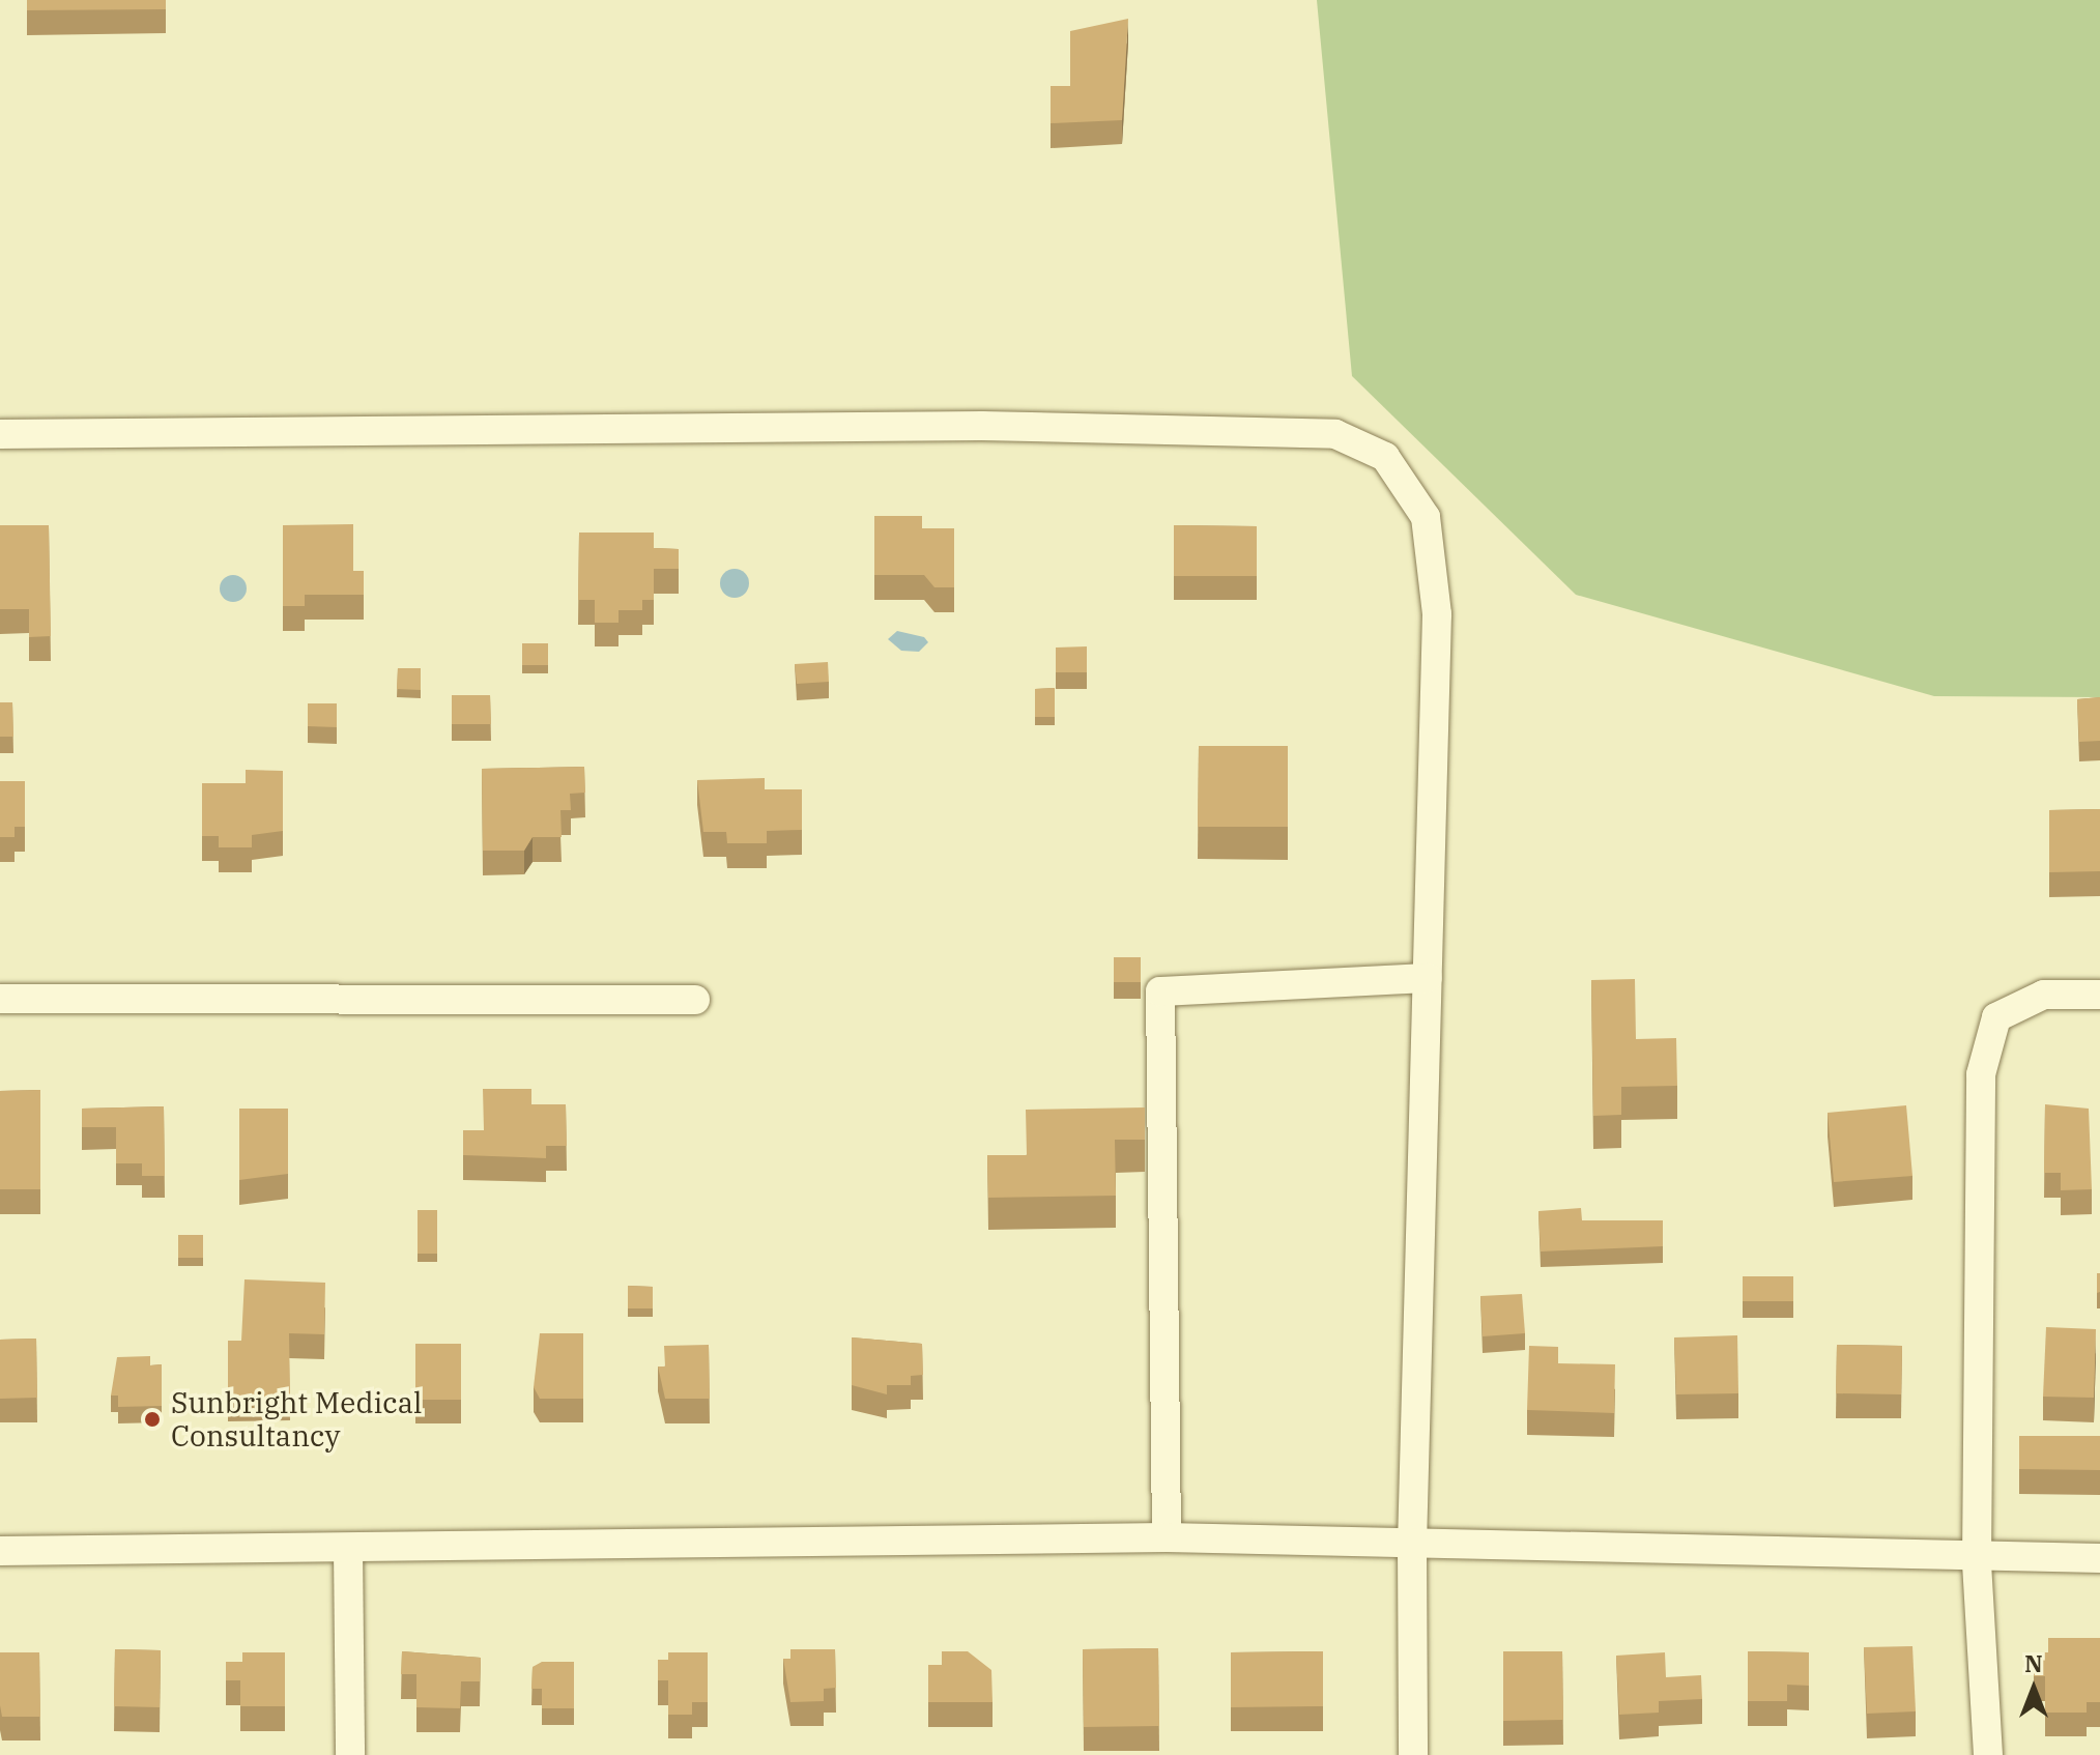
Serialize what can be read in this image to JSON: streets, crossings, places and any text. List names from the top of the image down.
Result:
{
  "places": ["Sunbright Medical Consultancy"],
  "north": "top"
}
